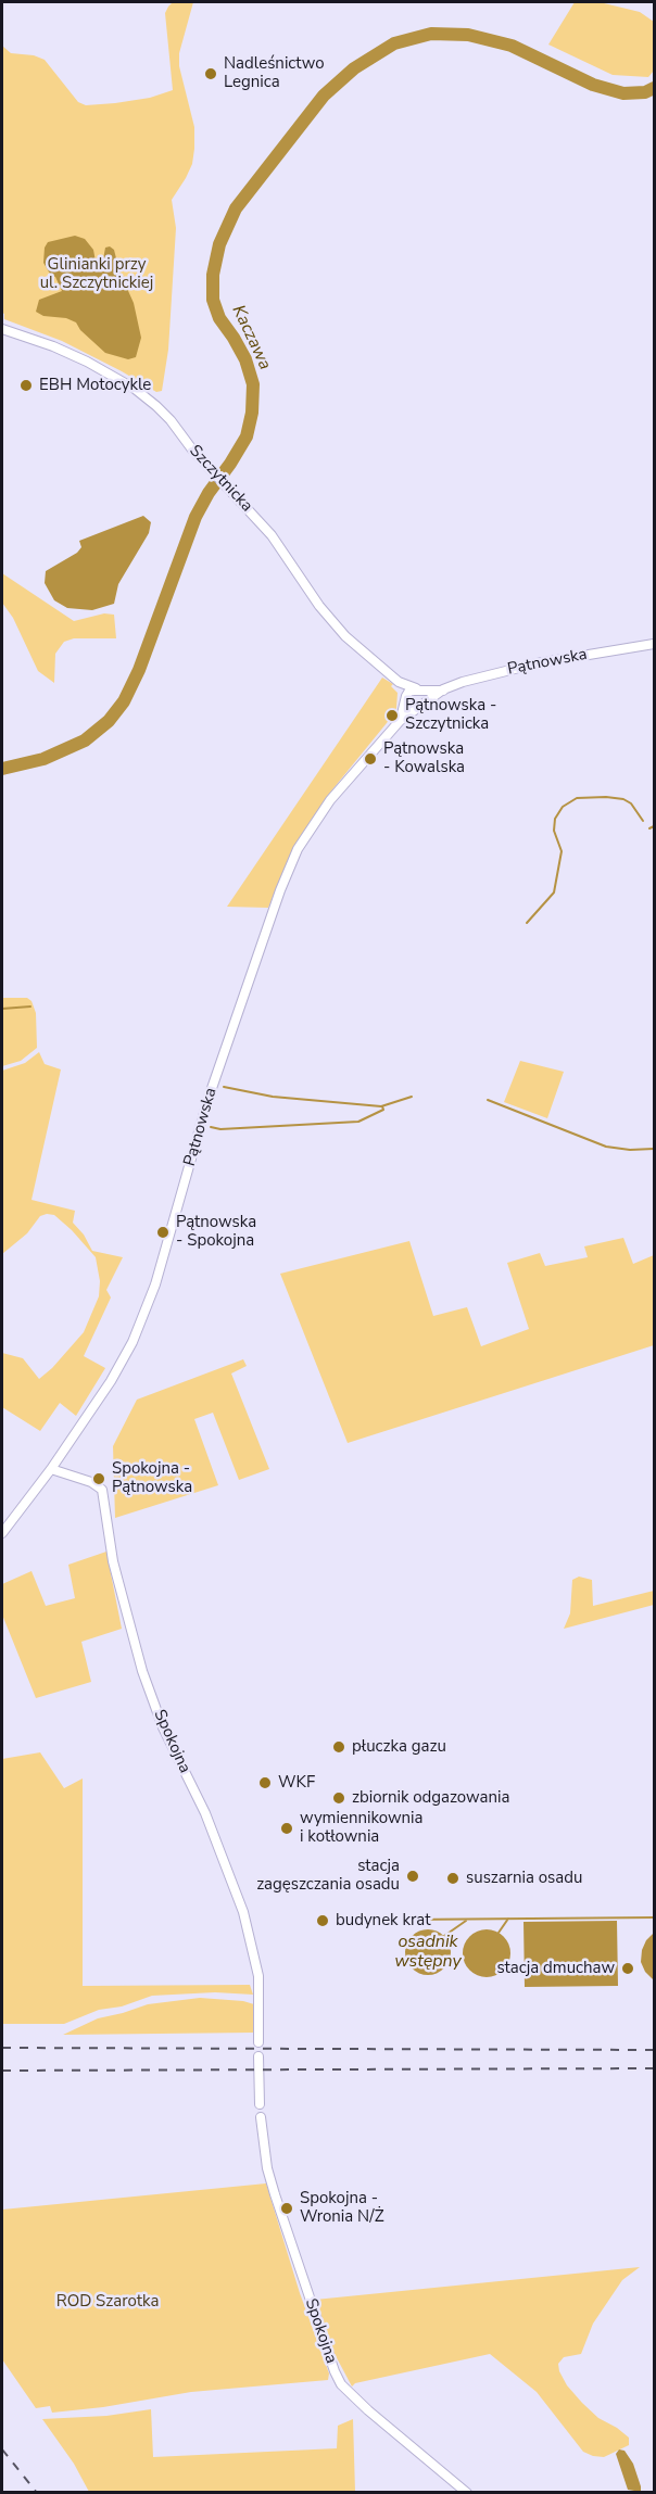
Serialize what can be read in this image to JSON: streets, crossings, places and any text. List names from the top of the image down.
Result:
{
  "streets": {
    "street": ["Szczytnicka", "Pątnowska", "Spokojna"]
  },
  "crossings": [
    ["Szczytnicka", "Pątnowska"],
    ["Pątnowska", "Spokojna"]
  ],
  "water": ["Kaczawa", "osadnik wstępny"],
  "parks": ["Glinianki przy ul. Szczytnickiej", "ROD Szarotka"],
  "places": [
    "Nadleśnictwo Legnica",
    "EBH Motocykle",
    "Pątnowska - Szczytnicka",
    "Pątnowska - Kowalska",
    "Pątnowska - Spokojna",
    "Spokojna - Pątnowska",
    "płuczka gazu",
    "WKF",
    "zbiornik odgazowania",
    "wymiennikownia i kotłownia",
    "stacja zagęszczania osadu",
    "suszarnia osadu",
    "budynek krat",
    "stacja dmuchaw",
    "Spokojna - Wronia N/Ż"
  ]
}
